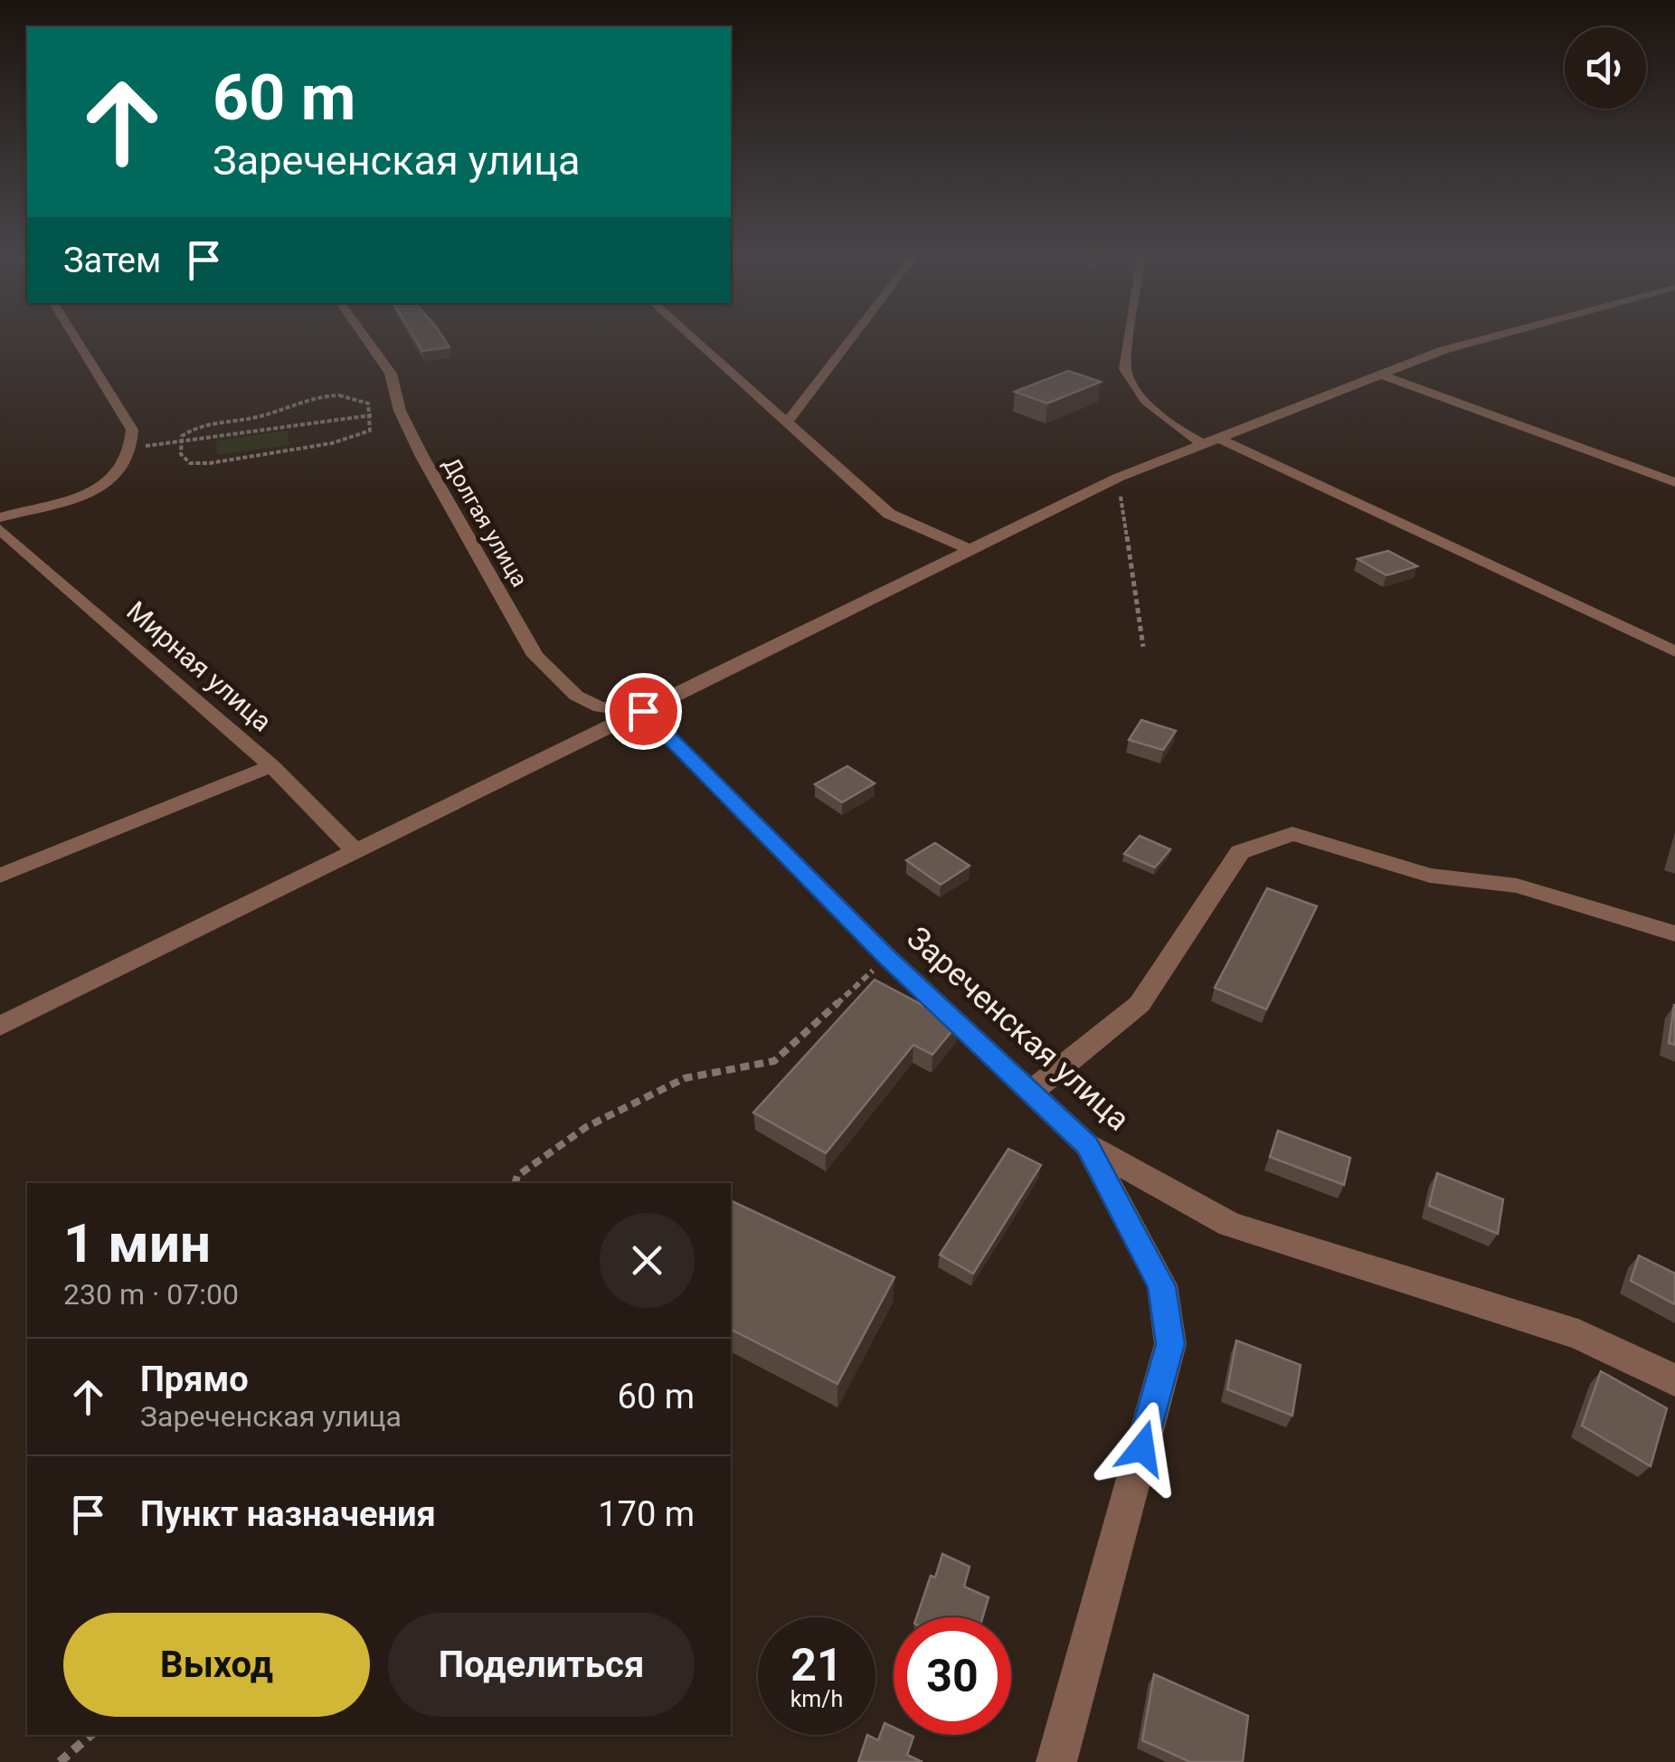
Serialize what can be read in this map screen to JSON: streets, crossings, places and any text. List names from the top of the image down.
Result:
{
  "streets": {
    "street": ["Долгая улица", "Мирная улица", "Зареченская улица"]
  },
  "crossings": [
    ["Долгая улица", "Зареченская улица"]
  ],
  "page": {
    "turn": ["60 m", "Зареченская улица"],
    "then": "Затем",
    "heading": ["1 мин", "230 m · 07:00"],
    "list": [
      {
        "name": "Прямо",
        "note": "Зареченская улица",
        "value": "60 m"
      },
      {
        "name": "Пункт назначения",
        "value": "170 m"
      }
    ],
    "buttons": ["Выход", "Поделиться"],
    "speed": "21 km/h",
    "limit": "30"
  }
}
